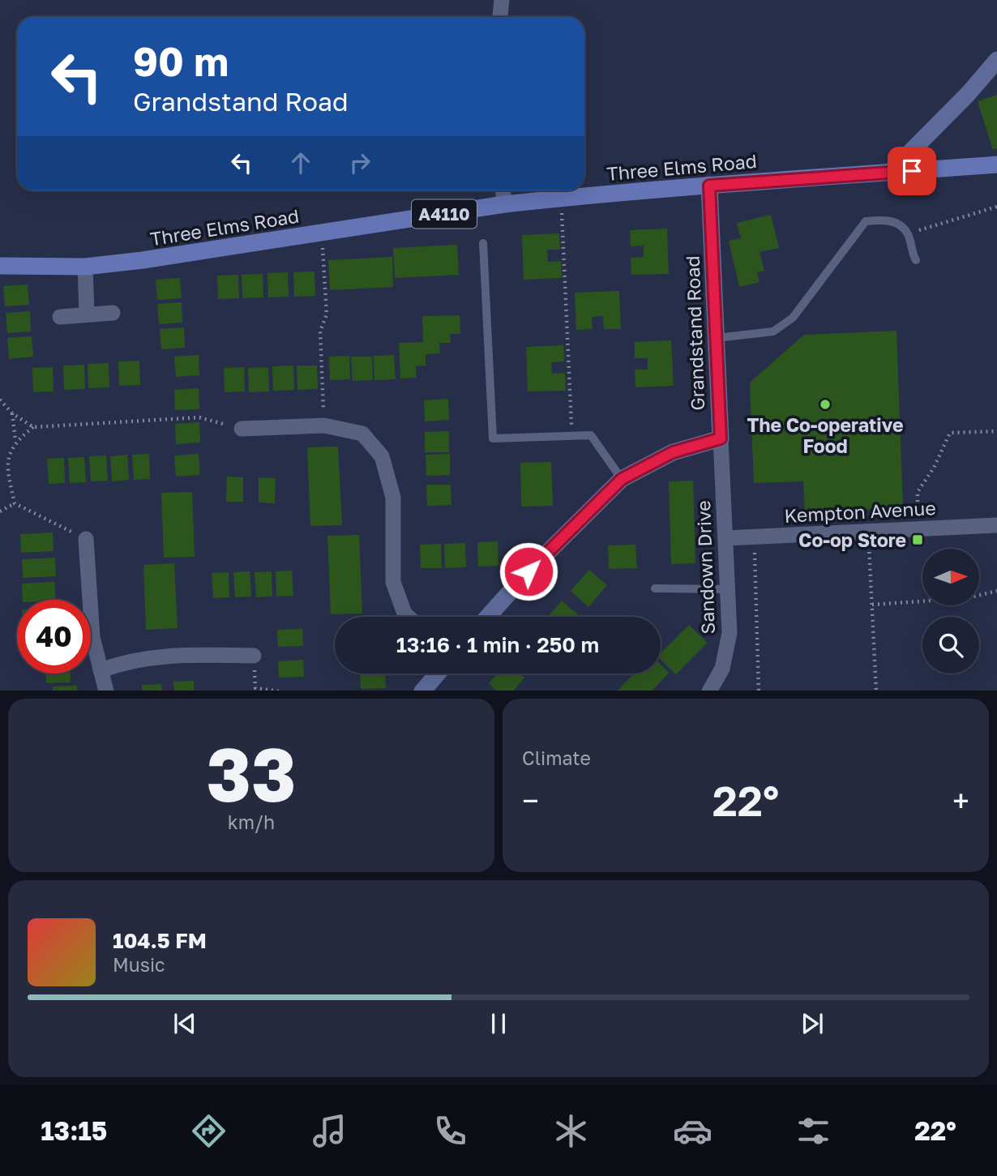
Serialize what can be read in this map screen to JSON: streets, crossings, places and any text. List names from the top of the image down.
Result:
{
  "streets": {
    "main road": ["Three Elms Road", "A4110"],
    "street": ["Grandstand Road", "Kempton Avenue", "Sandown Drive"]
  },
  "crossings": [
    ["Three Elms Road", "Grandstand Road"],
    ["Grandstand Road", "Sandown Drive"],
    ["Kempton Avenue", "Sandown Drive"]
  ],
  "places": {
    "other": ["The Co-operative Food"],
    "transit": ["Co-op Store"]
  },
  "north": "right",
  "page": {
    "turn": ["90 m", "Grandstand Road"],
    "limit": "40",
    "trip": "13:16 · 1 min · 250 m",
    "tile": [
      ["33", "km/h"],
      "Climate"
    ],
    "heat": ["−", "22°", "+"],
    "song": ["104.5 FM", "Music"],
    "tabs": ["13:15", "22°"]
  }
}
